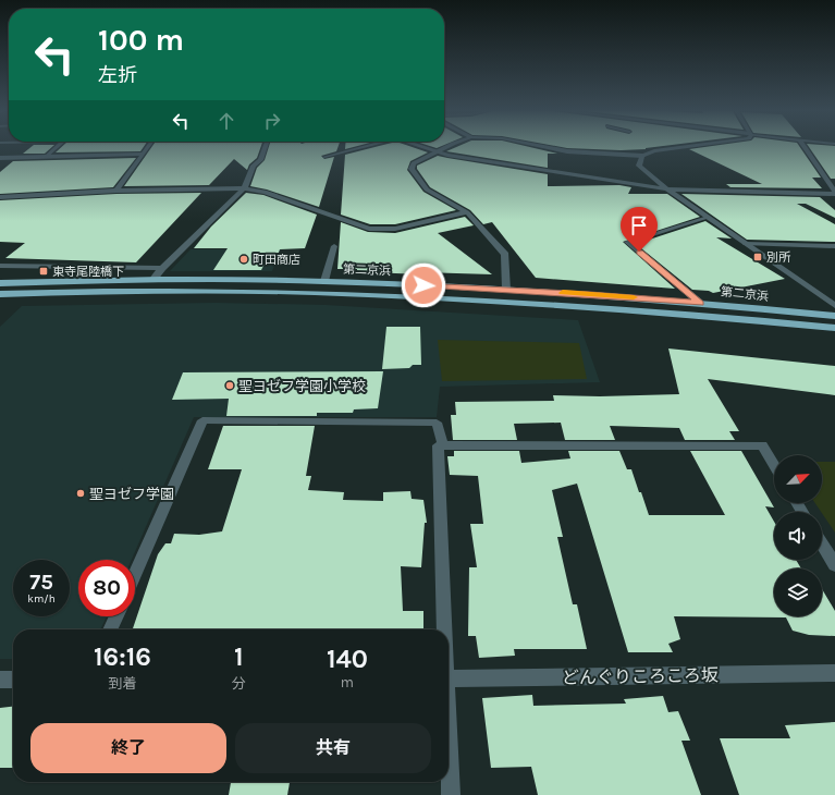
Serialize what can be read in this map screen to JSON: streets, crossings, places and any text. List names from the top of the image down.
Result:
{
  "streets": {
    "highway": ["第二京浜"],
    "street": ["どんぐりころころ坂"]
  },
  "places": {
    "transit": ["別所", "東寺尾陸橋下"],
    "other": ["町田商店", "聖ヨゼフ学園小学校", "聖ヨゼフ学園"]
  },
  "north": "top right",
  "page": {
    "turn": ["100 m", "左折"],
    "speed": "75 km/h",
    "limit": "80",
    "eta": [
      "16:16",
      "到着",
      "1",
      "分",
      "140",
      "m"
    ],
    "buttons": ["終了", "共有"]
  }
}
